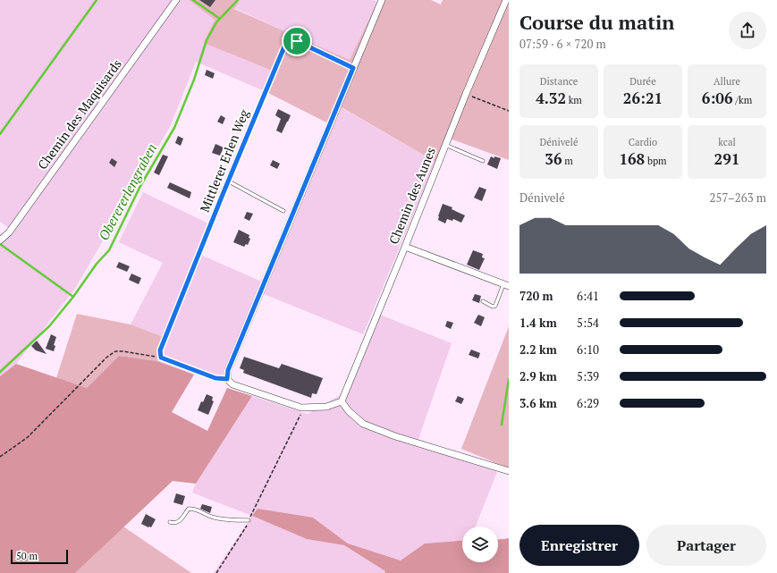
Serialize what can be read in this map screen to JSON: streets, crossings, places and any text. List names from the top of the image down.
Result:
{
  "streets": {
    "street": ["Chemin des Maquisards", "Chemin des Aunes"],
    "lane": ["Mittlerer Erlen Weg"]
  },
  "water": ["Oberererlengraben"],
  "scale_bar": "50 m",
  "page": {
    "heading": ["Course du matin", "07:59 · 6 × 720 m"],
    "stats": [
      ["Distance", "4.32 km"],
      ["Durée", "26:21"],
      ["Allure", "6:06 /km"],
      ["Dénivelé", "36 m"],
      ["Cardio", "168 bpm"],
      ["kcal", "291"]
    ],
    "chart": ["Dénivelé", "257–263 m"],
    "list": [
      {
        "name": "720 m",
        "note": "6:41"
      },
      {
        "name": "1.4 km",
        "note": "5:54"
      },
      {
        "name": "2.2 km",
        "note": "6:10"
      },
      {
        "name": "2.9 km",
        "note": "5:39"
      },
      {
        "name": "3.6 km",
        "note": "6:29"
      }
    ],
    "buttons": ["Enregistrer", "Partager"],
    "scale": "50 m"
  }
}
